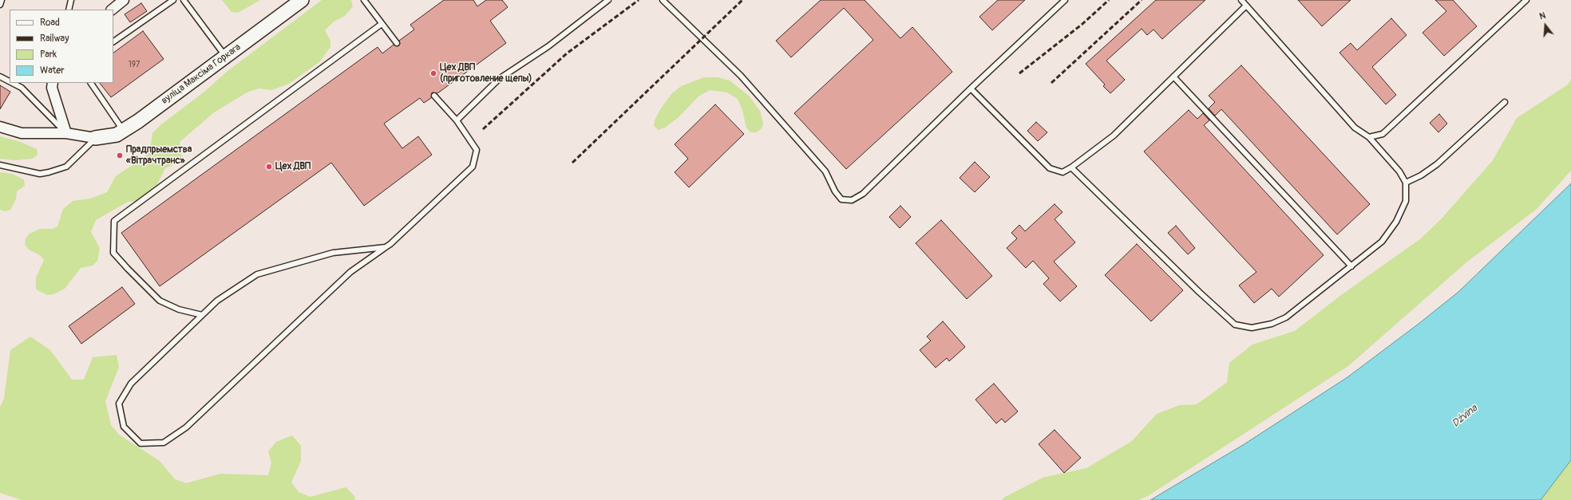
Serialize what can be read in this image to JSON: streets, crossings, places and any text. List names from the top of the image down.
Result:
{
  "streets": {
    "main road": ["вуліца Максіма Горкага"]
  },
  "water": ["Dźvina"],
  "places": ["Цех ДВП (приготовление щепы)", "Прадпрыемства «Вітрачтранс»", "Цех ДВП"],
  "house_numbers": ["197"],
  "legend": [
    "Road",
    "Railway",
    "Park",
    "Water"
  ],
  "north": "top"
}
